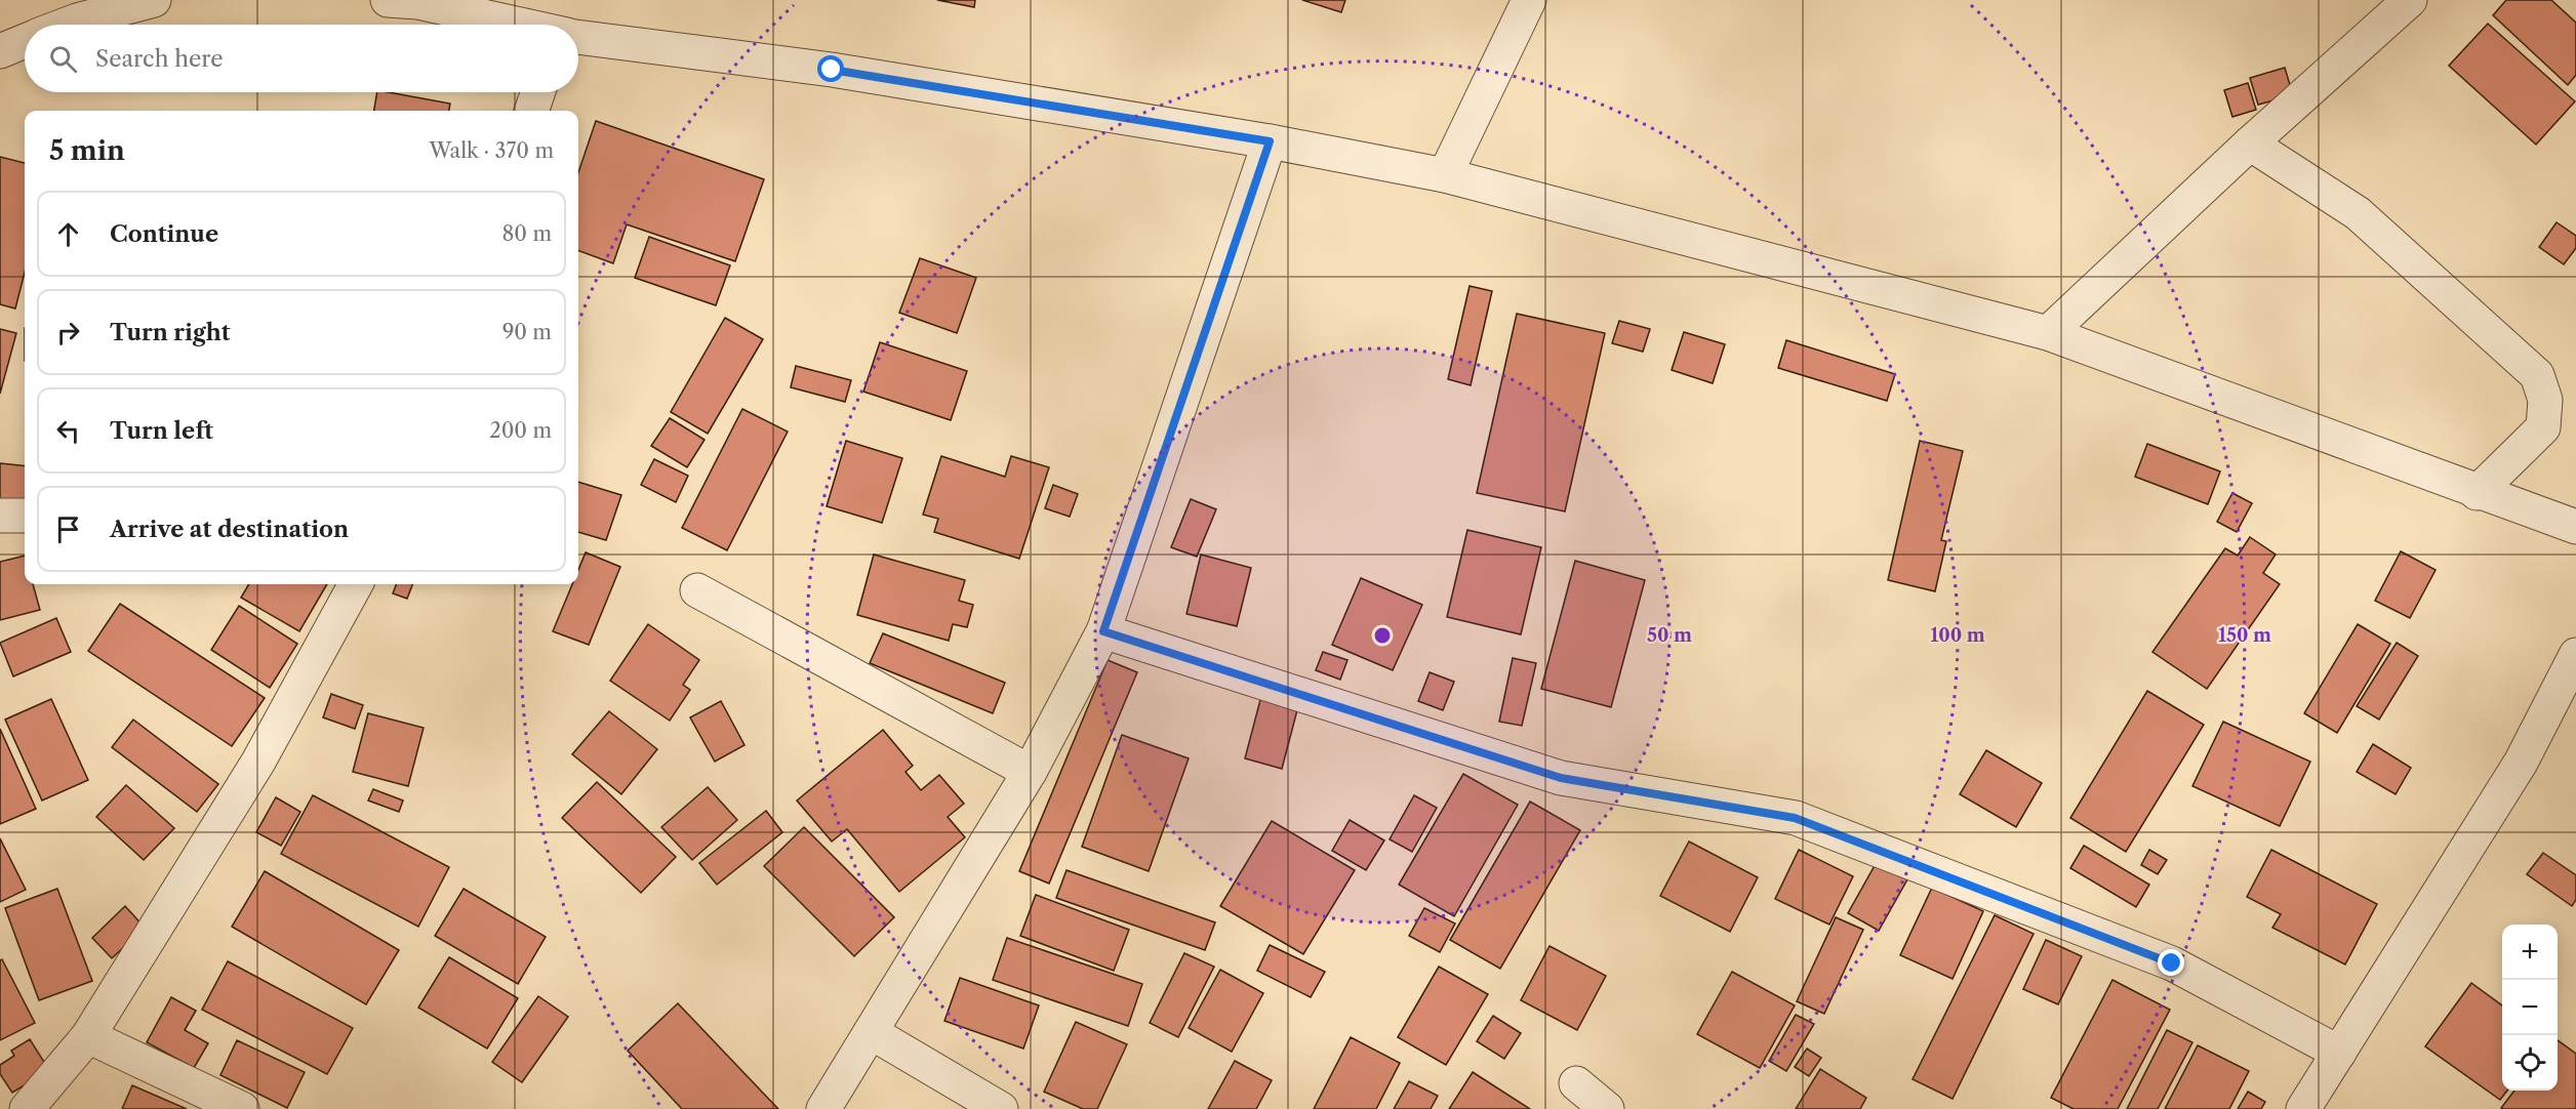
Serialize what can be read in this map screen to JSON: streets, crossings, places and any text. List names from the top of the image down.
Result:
{
  "page": {
    "search": "Search here",
    "heading": ["5 min", "Walk · 370 m"],
    "list": [
      ["Continue", "80 m"],
      ["Turn right", "90 m"],
      ["Turn left", "200 m"],
      "Arrive at destination"
    ],
    "map_buttons": ["+", "−"]
  },
  "rings": ["50 m", "100 m", "150 m"]
}
